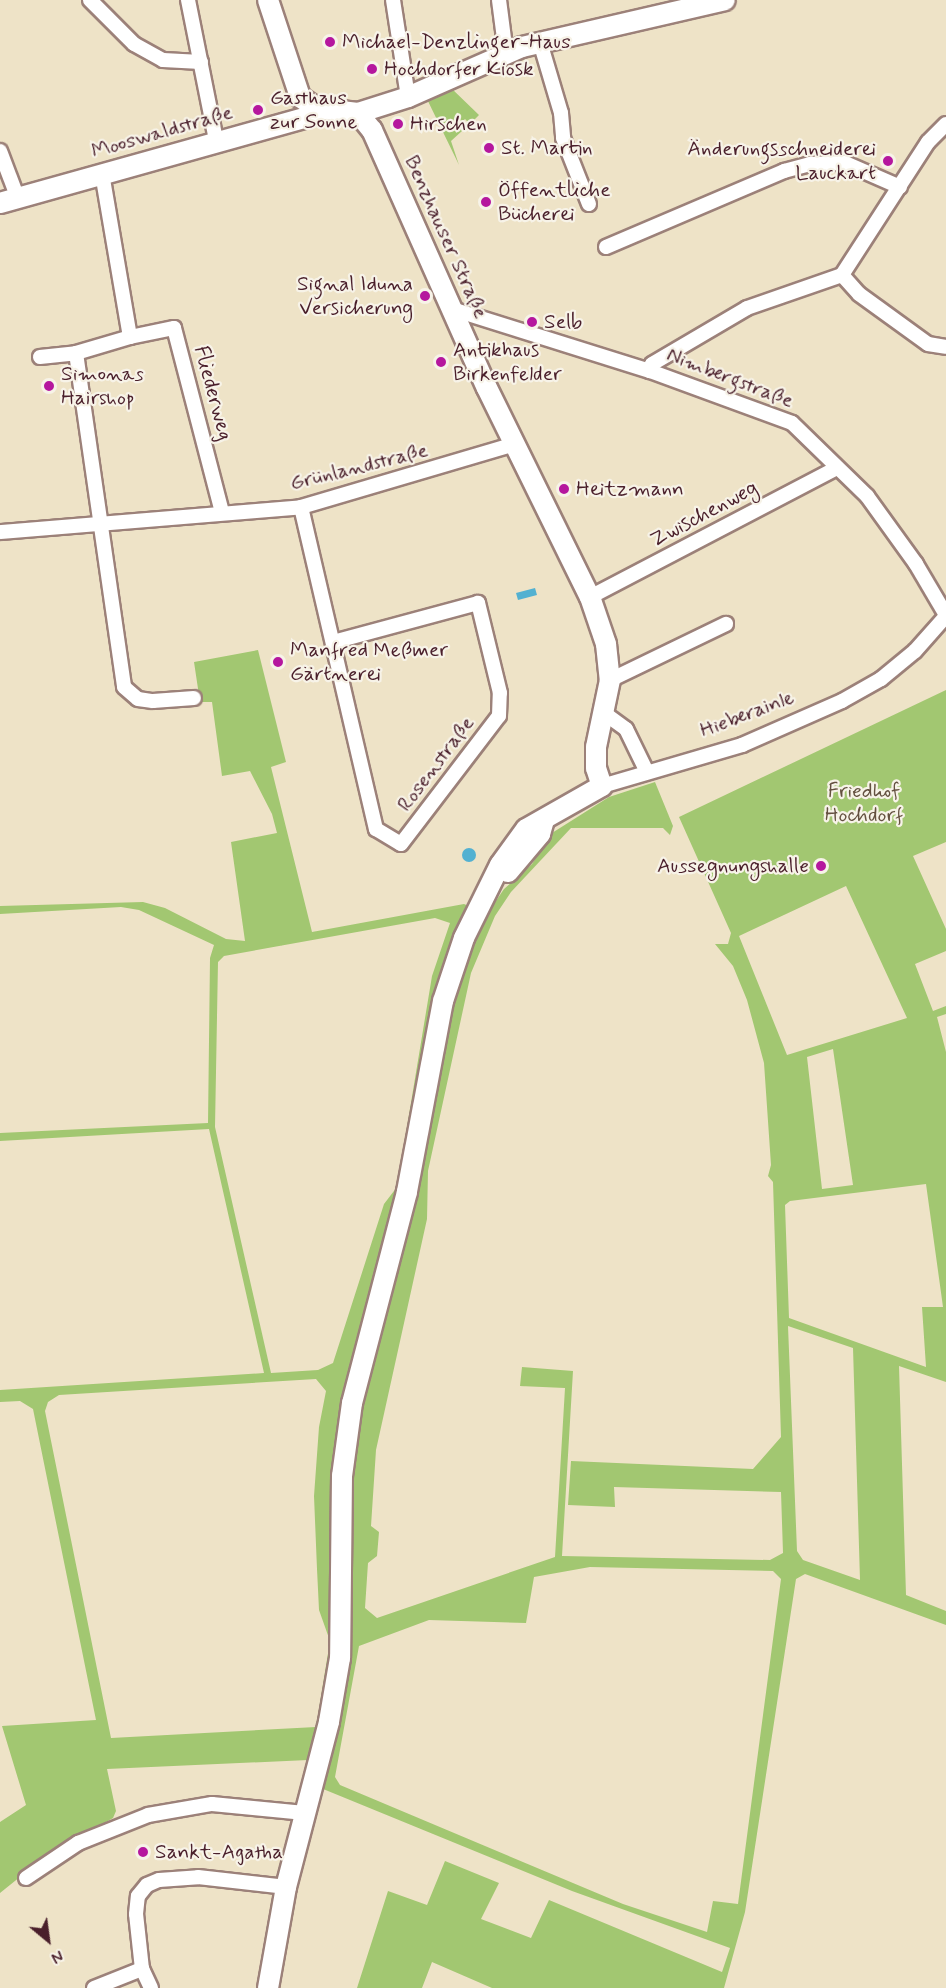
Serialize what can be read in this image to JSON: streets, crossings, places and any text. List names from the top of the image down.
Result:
{
  "streets": {
    "street": [
      "Mooswaldstraße",
      "Benzhauser Straße",
      "Nimbergstraße",
      "Fliederweg",
      "Grünlandstraße",
      "Zwischenweg",
      "Hieberainle",
      "Rosenstraße"
    ]
  },
  "crossings": [
    ["Benzhauser Straße", "Nimbergstraße"],
    ["Benzhauser Straße", "Grünlandstraße"],
    ["Benzhauser Straße", "Zwischenweg"],
    ["Benzhauser Straße", "Hieberainle"],
    ["Nimbergstraße", "Zwischenweg"],
    ["Nimbergstraße", "Hieberainle"],
    ["Fliederweg", "Grünlandstraße"],
    ["Grünlandstraße", "Rosenstraße"]
  ],
  "parks": ["Friedhof Hochdorf"],
  "places": [
    "Michael-Denzlinger-Haus",
    "Hochdorfer Kiosk",
    "Gasthaus zur Sonne",
    "Hirschen",
    "St. Martin",
    "Änderungsschneiderei Lauckart",
    "Öffentliche Bücherei",
    "Signal Iduna Versicherung",
    "Selb",
    "Antikhaus Birkenfelder",
    "Simonas Hairshop",
    "Heitzmann",
    "Manfred Meßmer Gärtnerei",
    "Aussegnungshalle",
    "Sankt-Agatha"
  ],
  "north": "bottom right"
}
